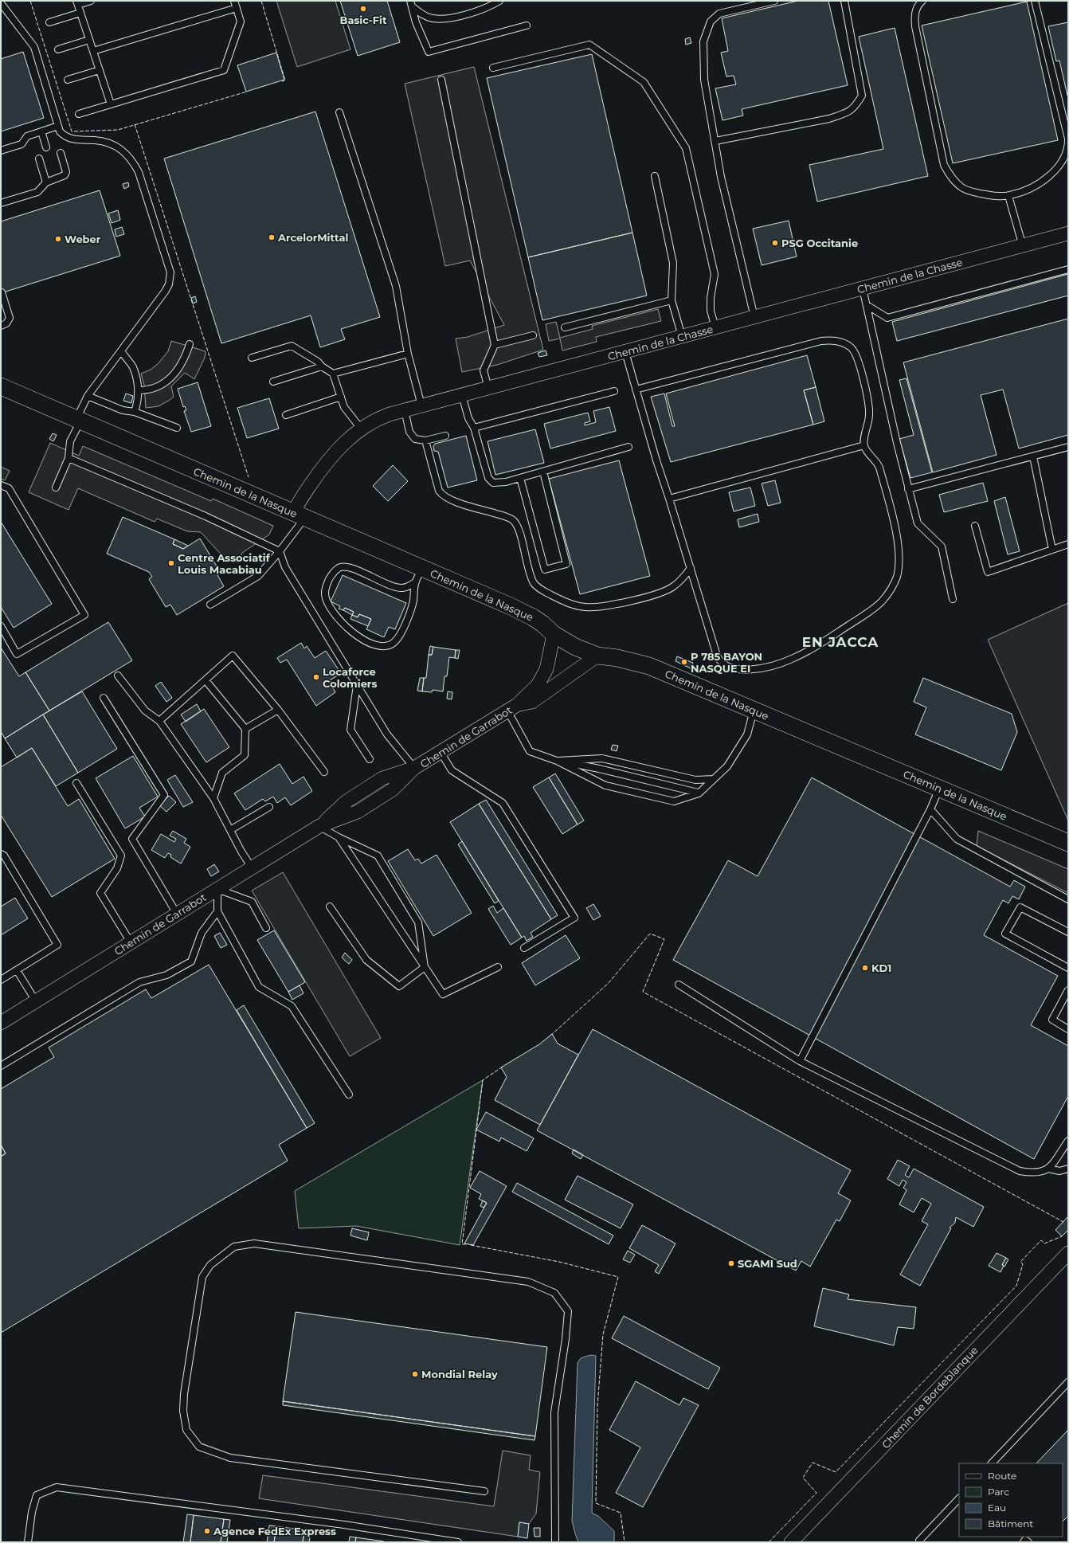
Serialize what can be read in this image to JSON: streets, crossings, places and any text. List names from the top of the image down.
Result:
{
  "streets": {
    "street": [
      "Chemin de la Chasse",
      "Chemin de la Nasque",
      "Chemin de Garrabot",
      "Chemin de Bordeblanque"
    ]
  },
  "crossings": [
    ["Chemin de la Chasse", "Chemin de la Nasque"],
    ["Chemin de la Nasque", "Chemin de Garrabot"]
  ],
  "districts": ["EN JACCA"],
  "places": [
    "Basic-Fit",
    "ArcelorMittal",
    "Weber",
    "PSG Occitanie",
    "Centre Associatif Louis Macabiau",
    "P 785 BAYON NASQUE EI",
    "Locaforce Colomiers",
    "KD1",
    "SGAMI Sud",
    "Mondial Relay",
    "Agence FedEx Express"
  ],
  "legend": [
    "Route",
    "Parc",
    "Eau",
    "Bâtiment"
  ]
}
